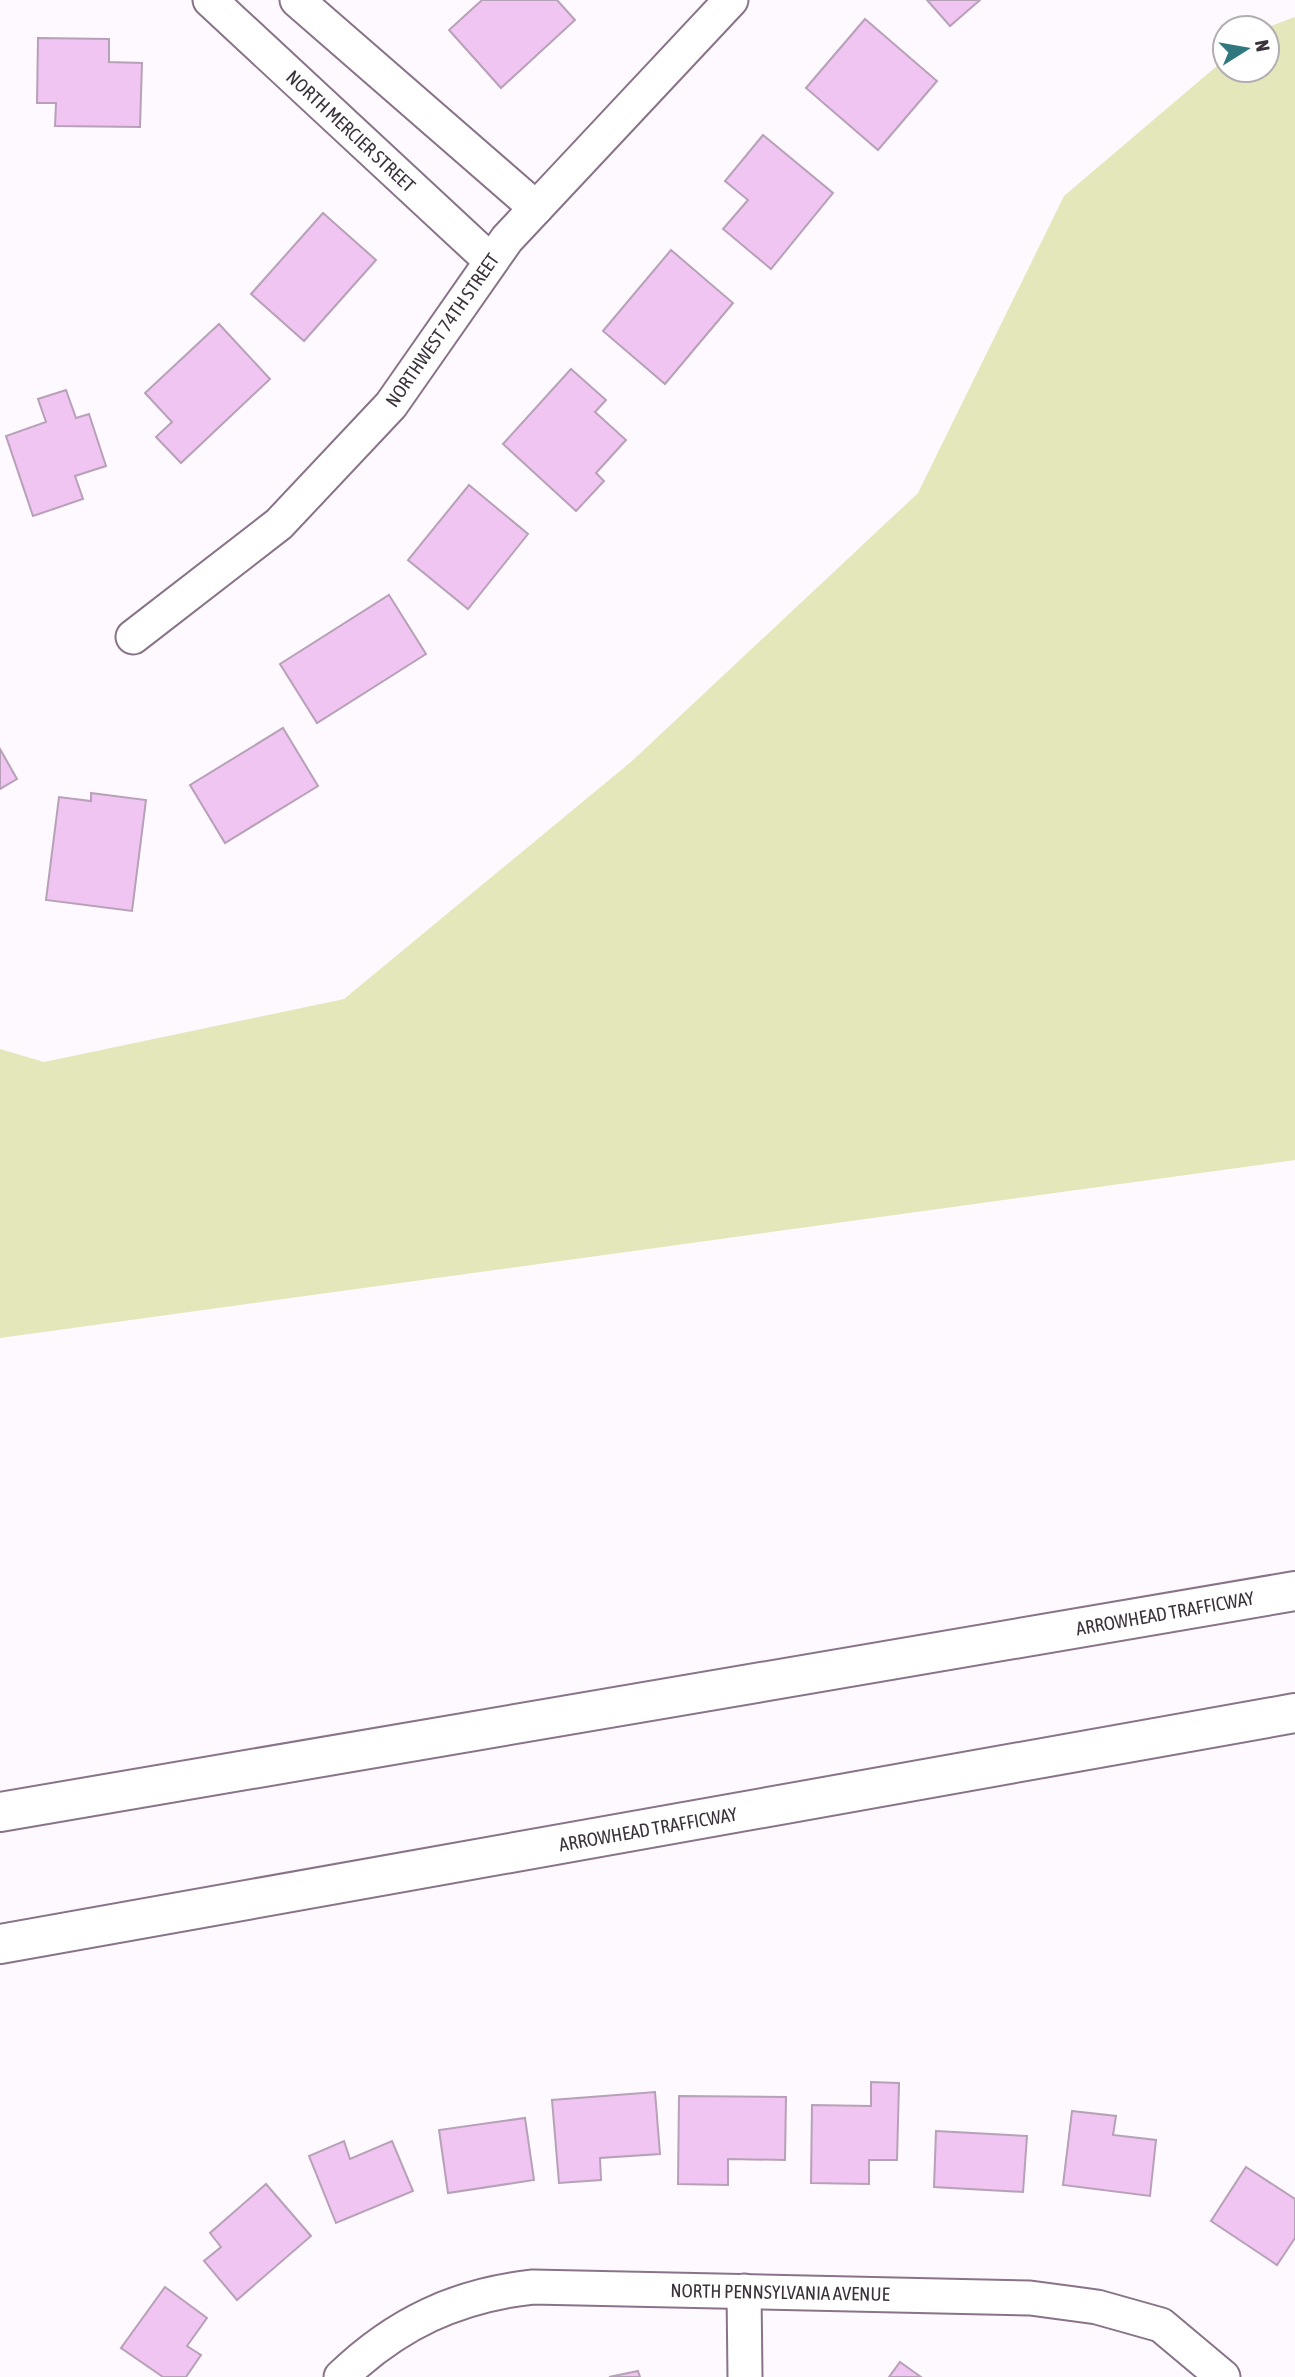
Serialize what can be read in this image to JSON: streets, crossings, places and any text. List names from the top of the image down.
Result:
{
  "streets": {
    "highway": ["ARROWHEAD TRAFFICWAY"],
    "street": ["NORTH MERCIER STREET", "NORTHWEST 74TH STREET", "NORTH PENNSYLVANIA AVENUE"]
  },
  "crossings": [
    ["NORTH MERCIER STREET", "NORTHWEST 74TH STREET"]
  ],
  "north": "right"
}
